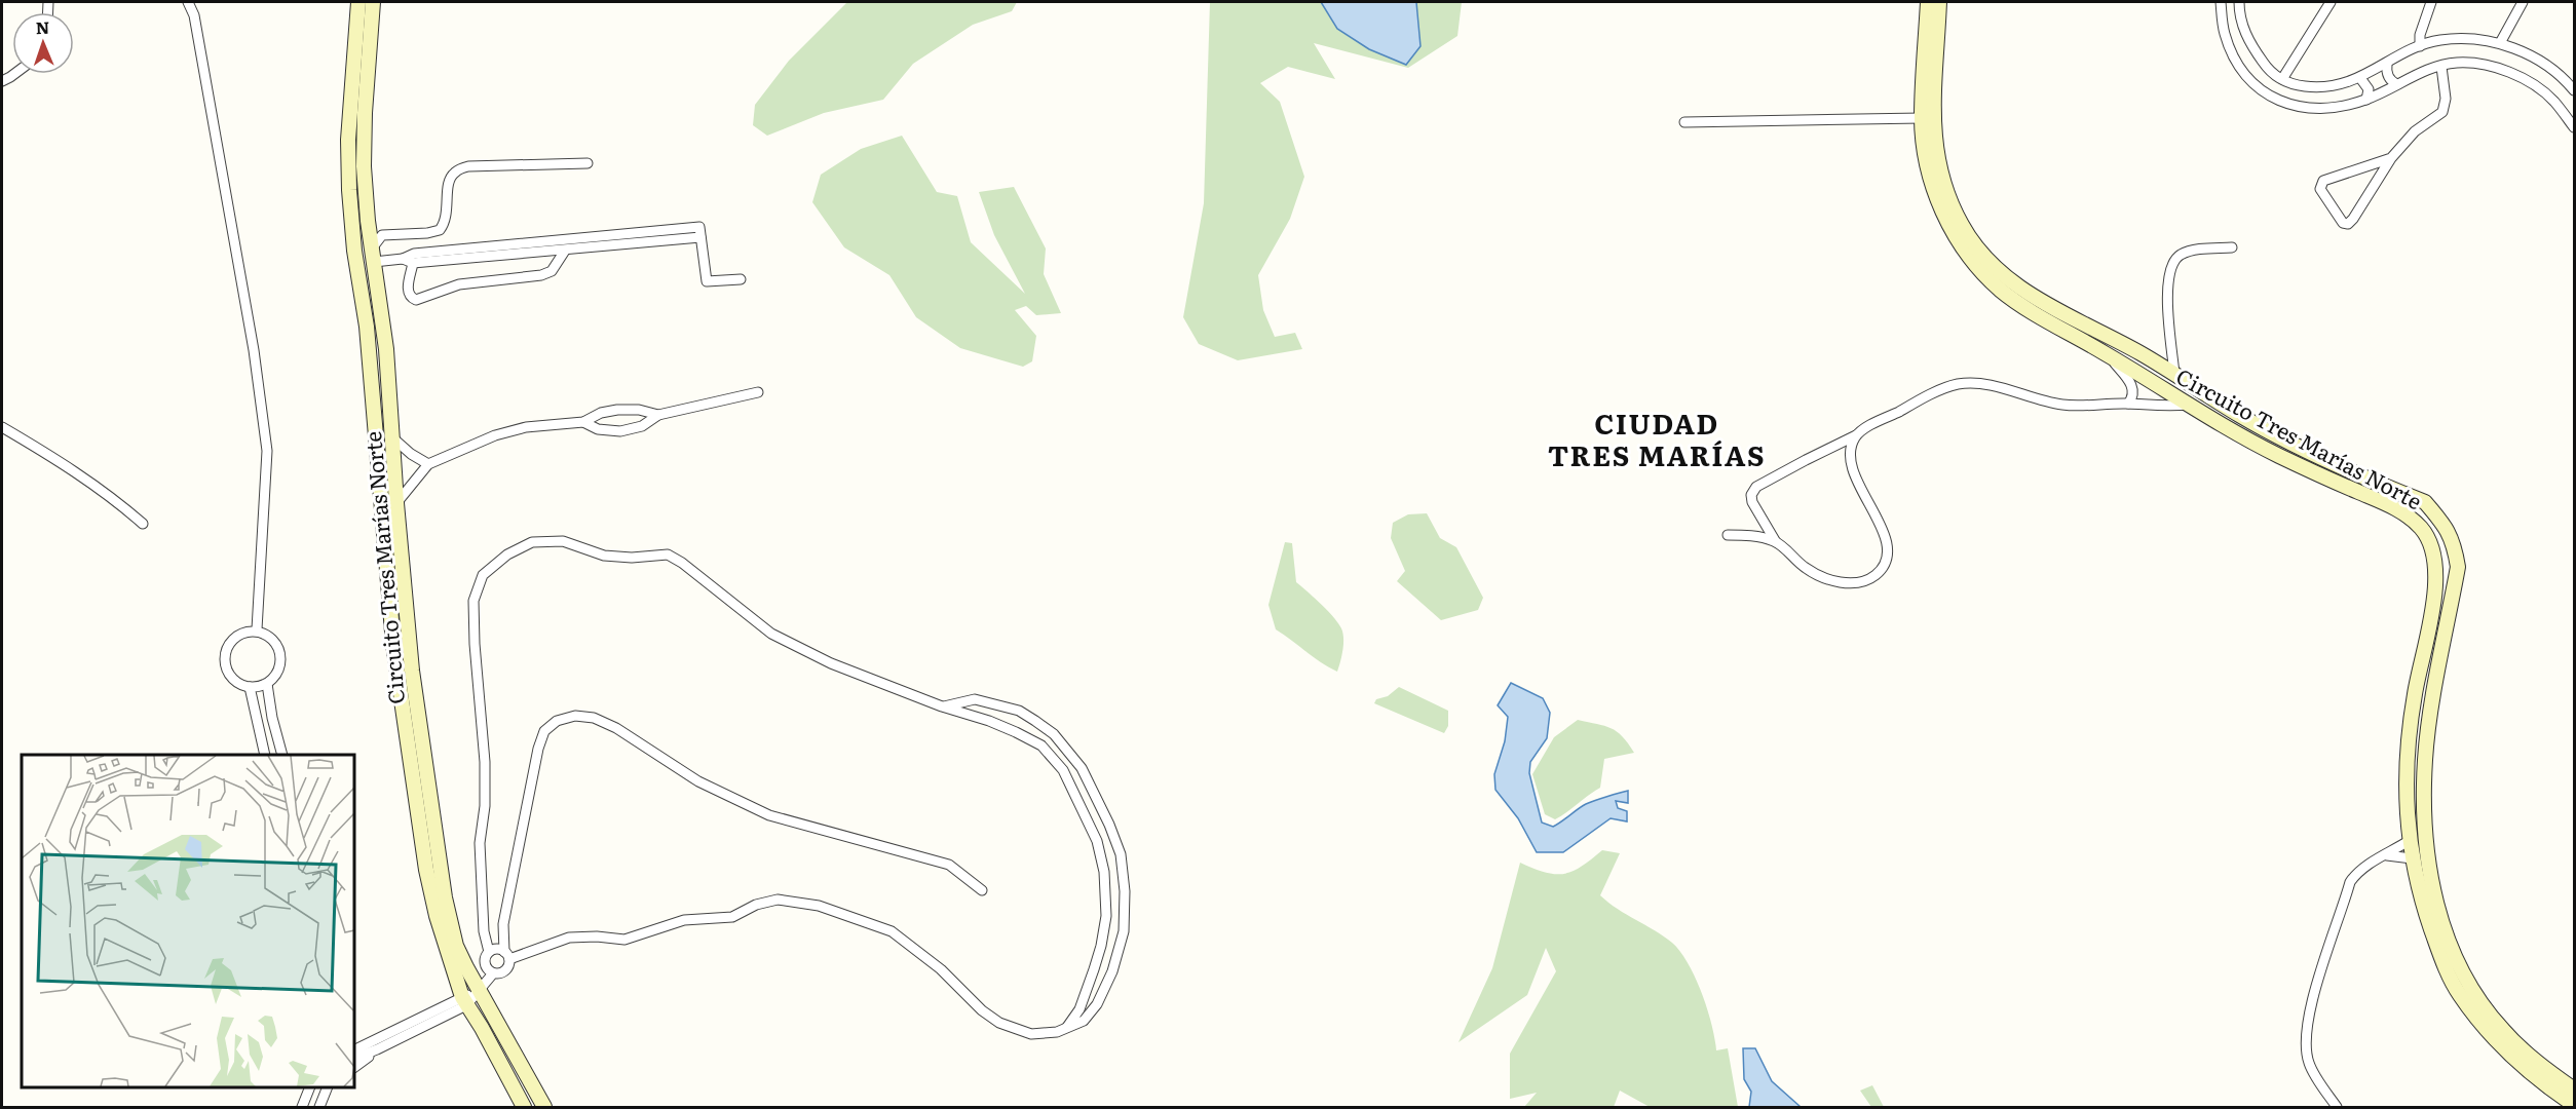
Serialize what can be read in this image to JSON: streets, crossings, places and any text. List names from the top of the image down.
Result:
{
  "streets": {
    "street": ["Circuito Tres Marías Norte"]
  },
  "districts": ["CIUDAD TRES MARÍAS"],
  "north": "top"
}
